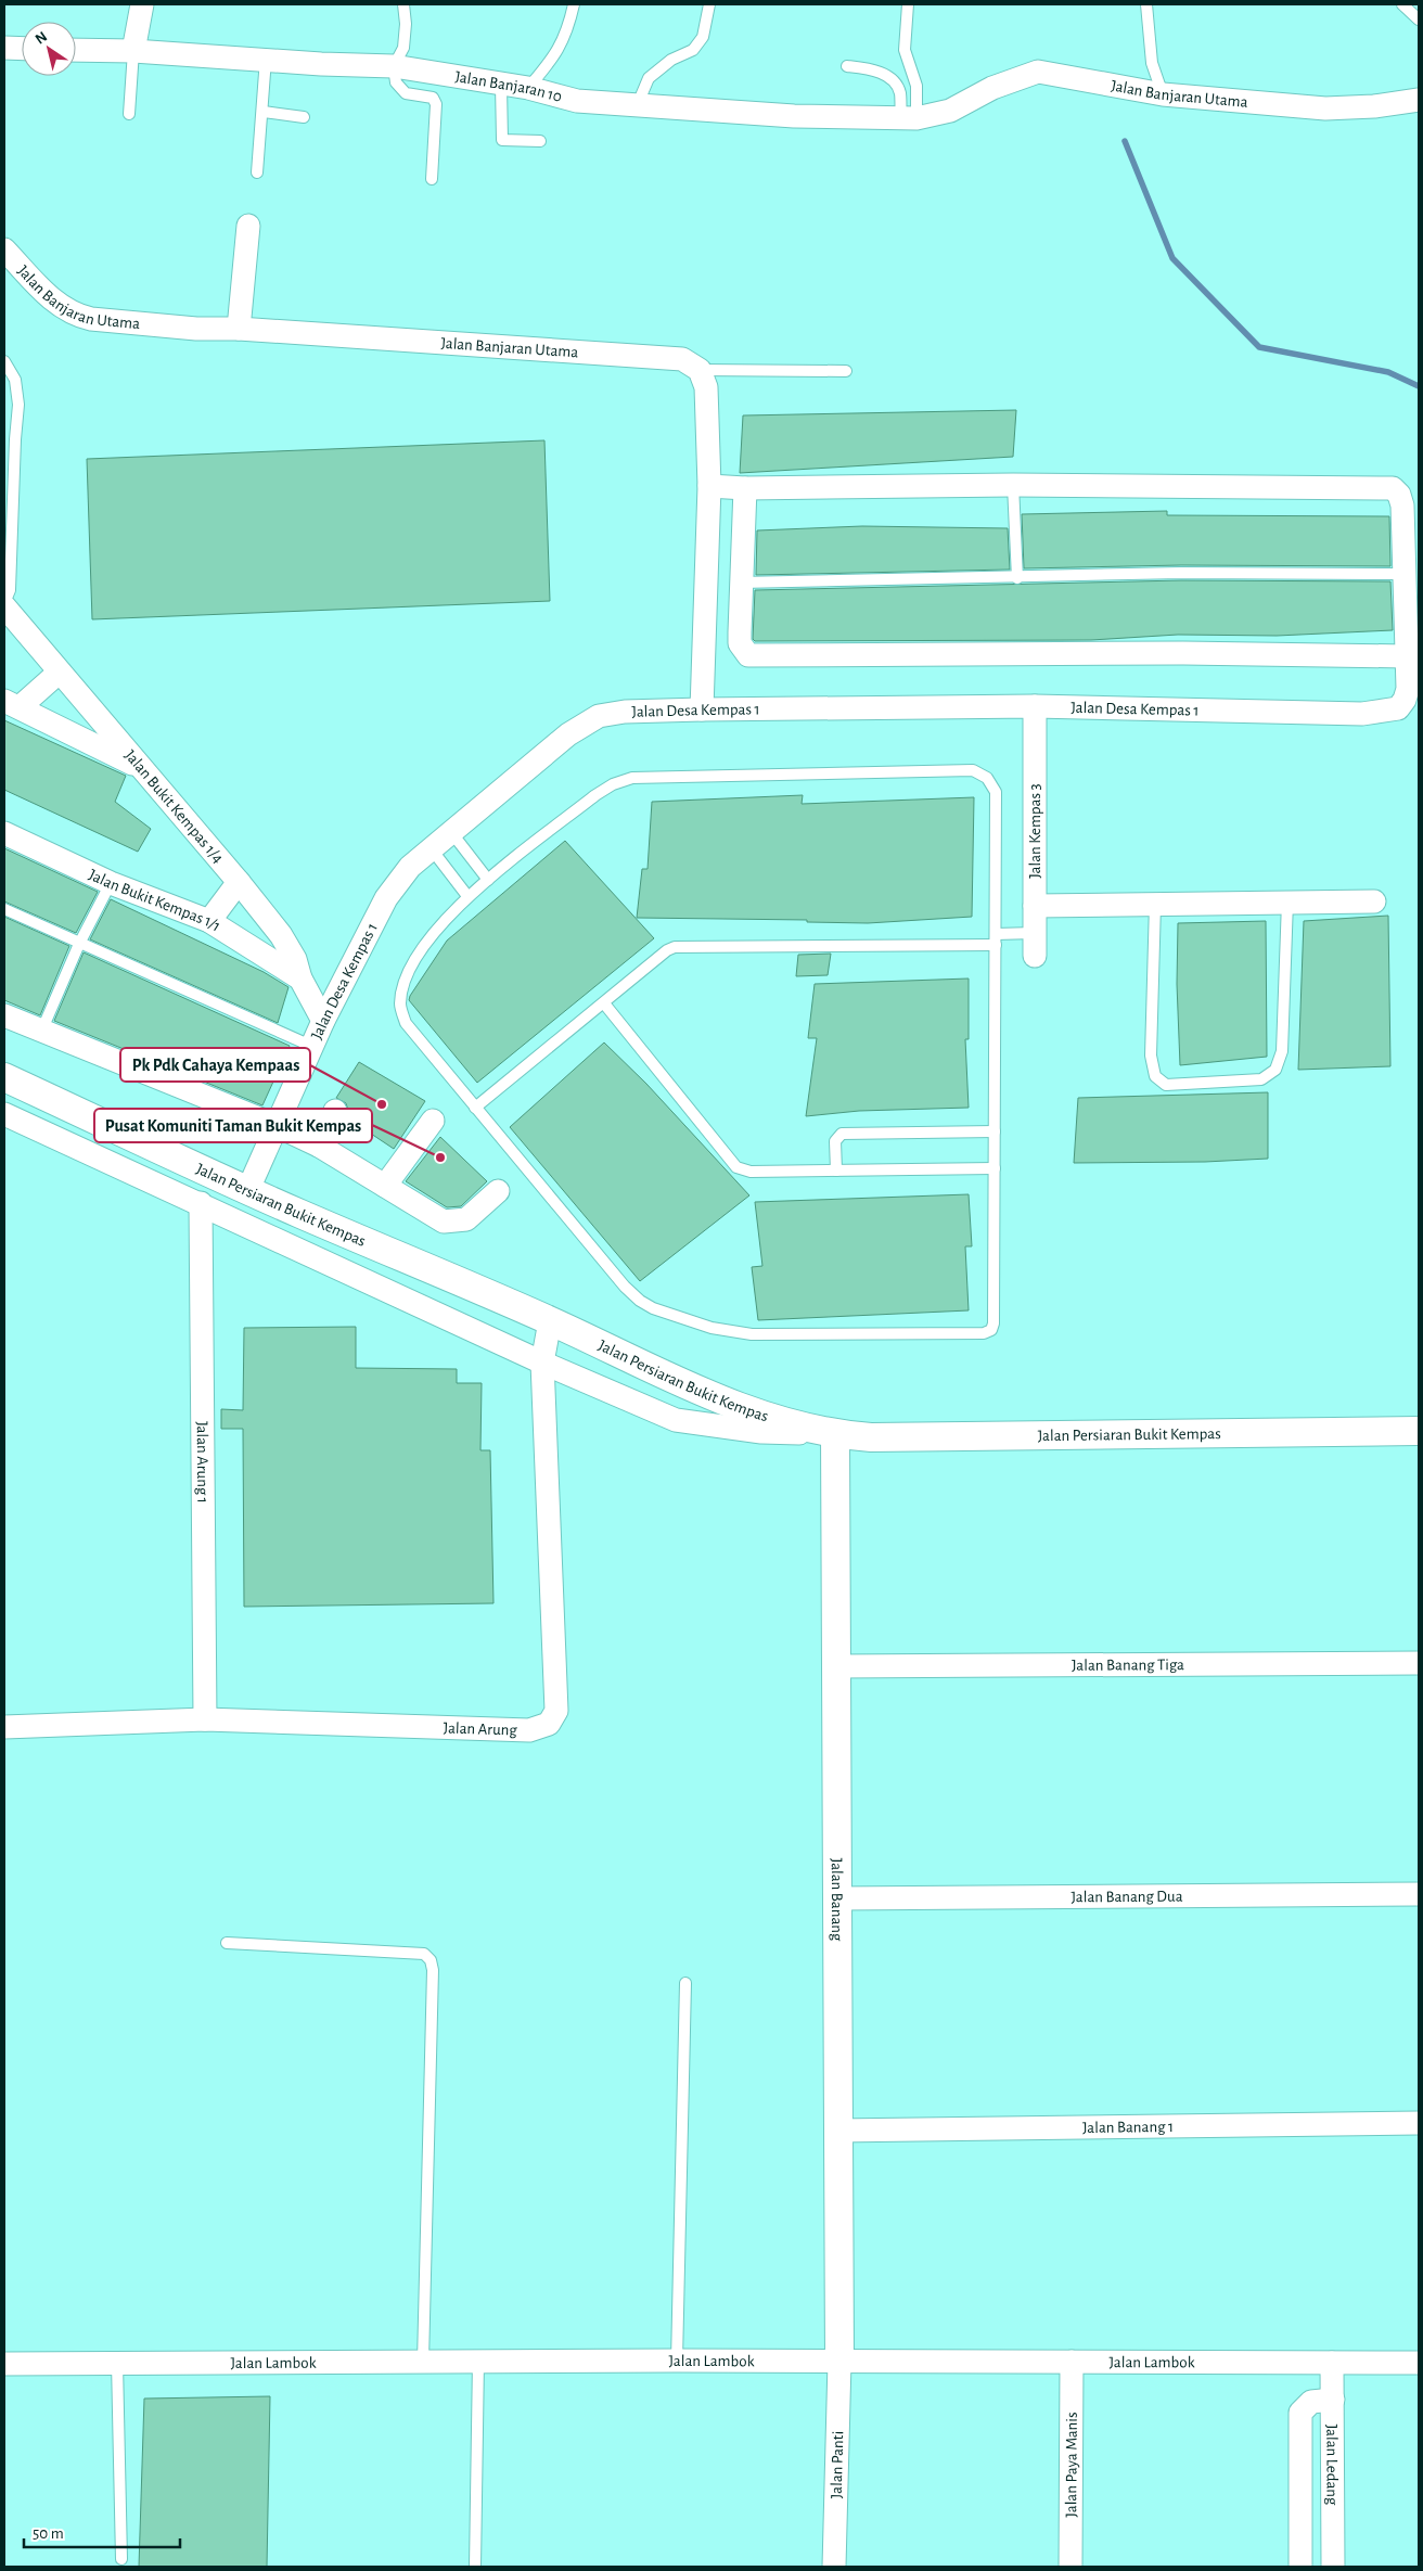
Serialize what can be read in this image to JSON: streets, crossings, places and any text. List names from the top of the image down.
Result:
{
  "streets": {
    "street": [
      "Jalan Banjaran 10",
      "Jalan Banjaran Utama",
      "Jalan Desa Kempas 1",
      "Jalan Bukit Kempas 1/4",
      "Jalan Kempas 3",
      "Jalan Bukit Kempas 1/1",
      "Jalan Persiaran Bukit Kempas",
      "Jalan Arung 1",
      "Jalan Banang Tiga",
      "Jalan Arung",
      "Jalan Banang Dua",
      "Jalan Banang",
      "Jalan Banang 1",
      "Jalan Lambok",
      "Jalan Panti",
      "Jalan Paya Manis",
      "Jalan Ledang"
    ]
  },
  "crossings": [
    ["Jalan Banjaran 10", "Jalan Banjaran Utama"],
    ["Jalan Desa Kempas 1", "Jalan Bukit Kempas 1/4"],
    ["Jalan Desa Kempas 1", "Jalan Kempas 3"],
    ["Jalan Desa Kempas 1", "Jalan Persiaran Bukit Kempas"],
    ["Jalan Bukit Kempas 1/4", "Jalan Bukit Kempas 1/1"],
    ["Jalan Persiaran Bukit Kempas", "Jalan Arung"],
    ["Jalan Persiaran Bukit Kempas", "Jalan Banang"],
    ["Jalan Arung 1", "Jalan Arung"],
    ["Jalan Banang Tiga", "Jalan Banang"],
    ["Jalan Banang Dua", "Jalan Banang"],
    ["Jalan Banang", "Jalan Banang 1"],
    ["Jalan Banang", "Jalan Lambok"],
    ["Jalan Banang", "Jalan Panti"],
    ["Jalan Lambok", "Jalan Panti"],
    ["Jalan Lambok", "Jalan Paya Manis"],
    ["Jalan Lambok", "Jalan Ledang"]
  ],
  "places": ["Pk Pdk Cahaya Kempaas", "Pusat Komuniti Taman Bukit Kempas"],
  "scale_bar": "50 m",
  "north": "top left"
}
